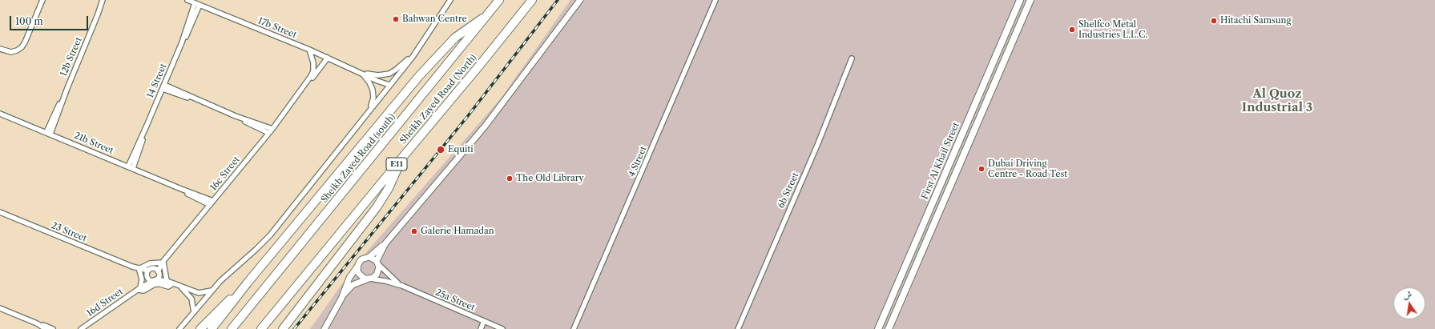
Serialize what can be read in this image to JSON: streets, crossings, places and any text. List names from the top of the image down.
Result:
{
  "streets": {
    "highway": ["Sheikh Zayed Road (North)", "Sheikh Zayed Road (south)", "E11"],
    "main road": ["First Al Khail Street"],
    "street": [
      "17b Street",
      "12b Street",
      "14 Street",
      "21b Street",
      "4 Street",
      "16c Street",
      "6b Street",
      "23 Street",
      "25a Street",
      "16d Street"
    ]
  },
  "crossings": [
    ["17b Street", "14 Street"],
    ["17b Street", "16c Street"],
    ["12b Street", "21b Street"],
    ["14 Street", "21b Street"],
    ["21b Street", "16c Street"],
    ["16c Street", "23 Street"],
    ["16c Street", "16d Street"],
    ["23 Street", "16d Street"]
  ],
  "districts": ["Al Quoz Industrial 3"],
  "places": [
    "Bahwan Centre",
    "Hitachi Samsung",
    "Shelfco Metal Industries L.L.C.",
    "Equiti",
    "Dubai Driving Centre - Road Test",
    "The Old Library",
    "Galerie Hamadan"
  ],
  "scale_bar": "100 m",
  "north": "top"
}
